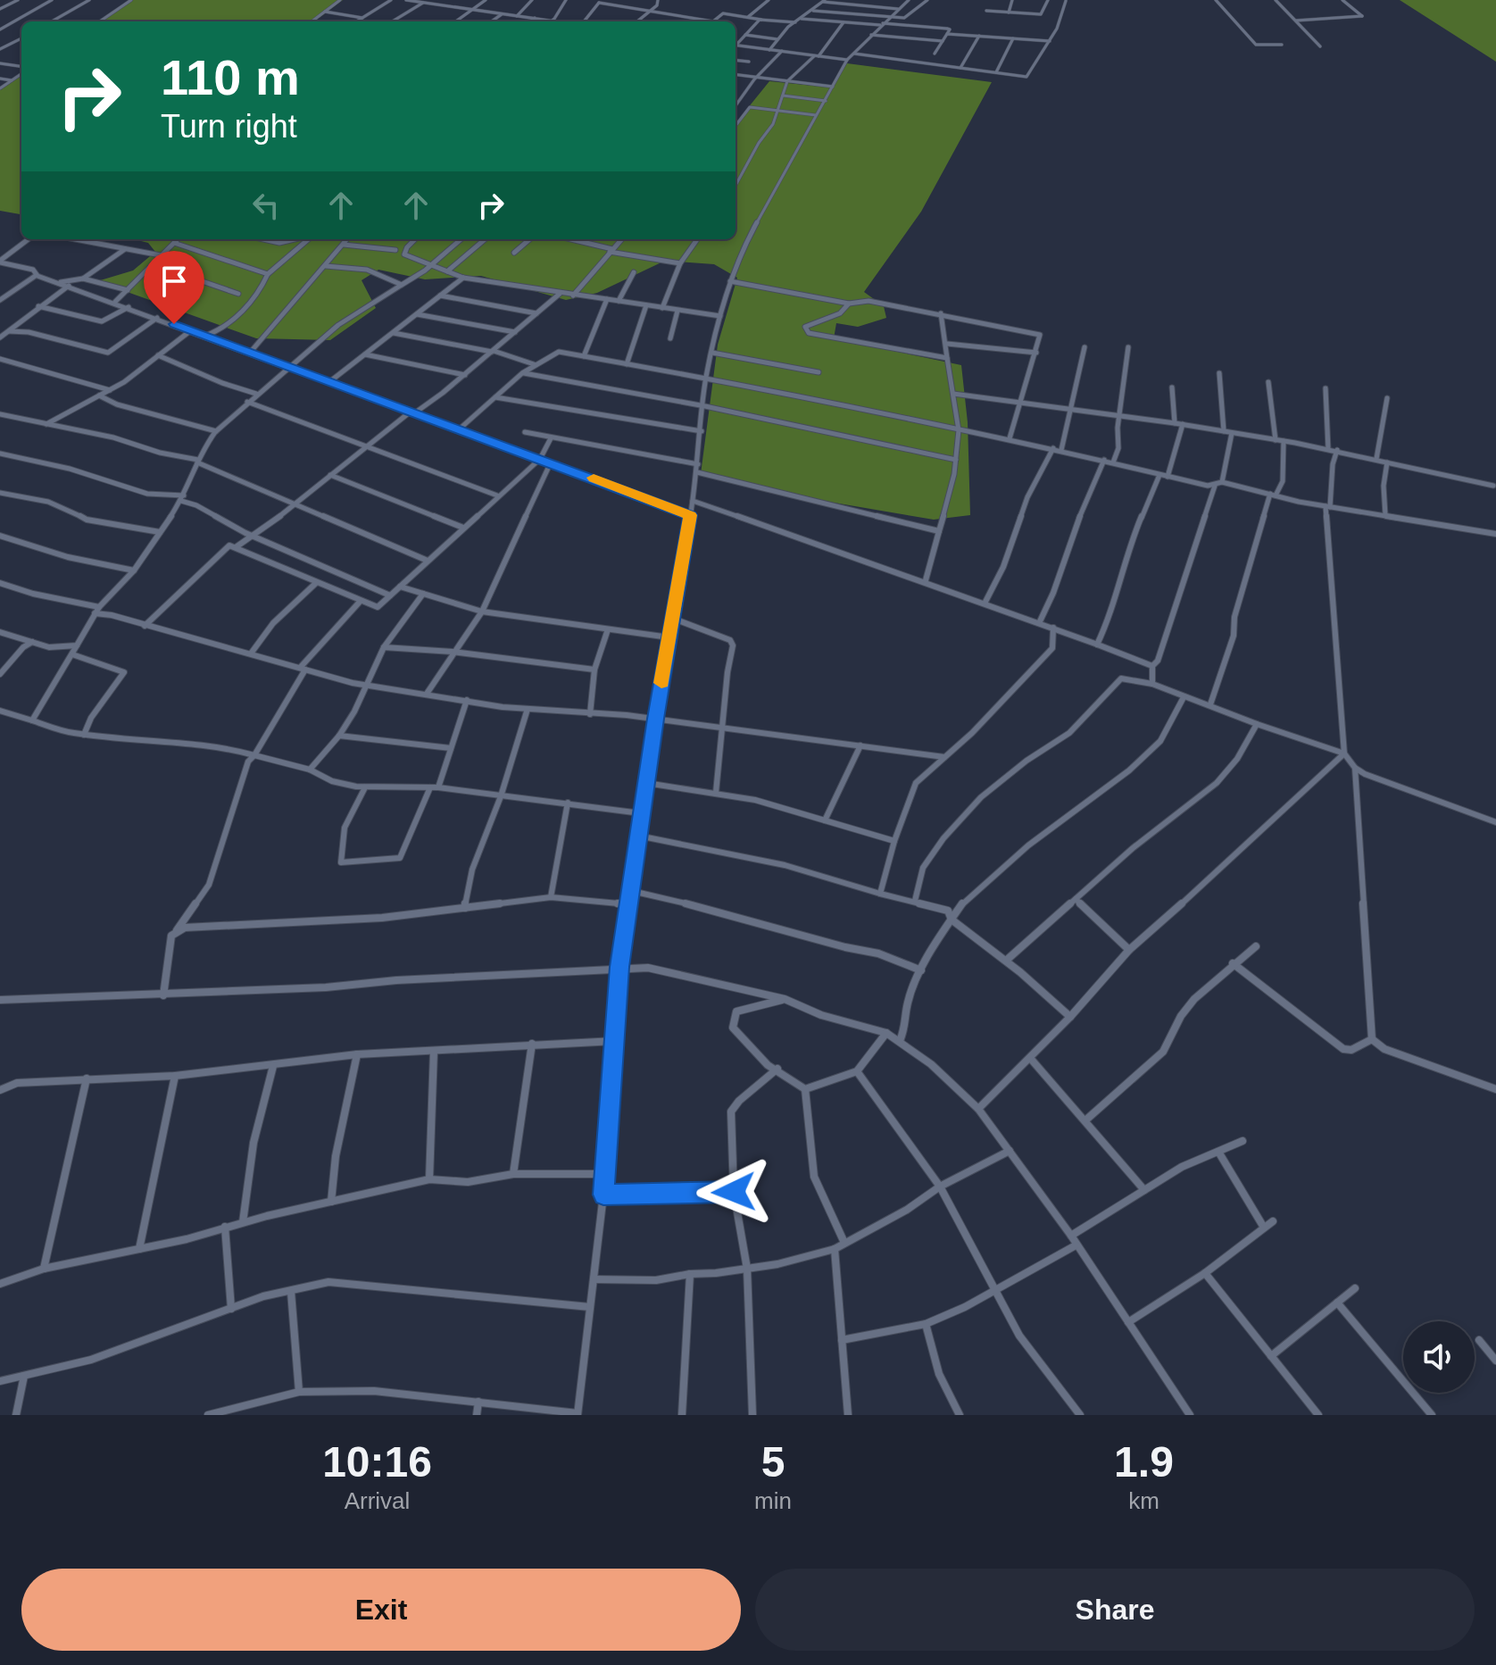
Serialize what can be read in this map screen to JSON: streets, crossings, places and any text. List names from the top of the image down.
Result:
{
  "page": {
    "turn": ["110 m", "Turn right"],
    "eta": [
      "10:16",
      "Arrival",
      "5",
      "min",
      "1.9",
      "km"
    ],
    "buttons": ["Exit", "Share"]
  }
}
